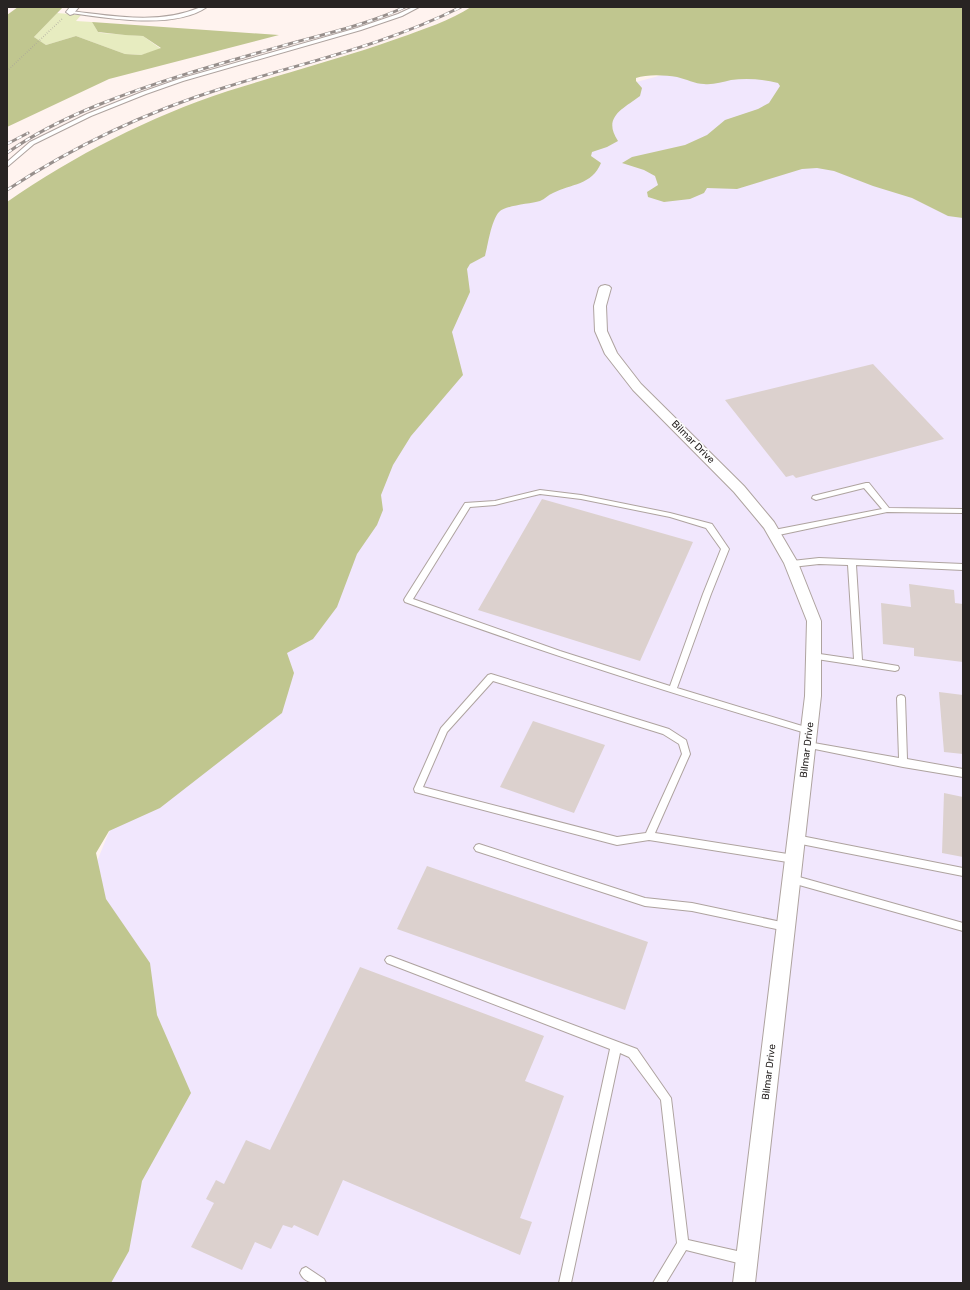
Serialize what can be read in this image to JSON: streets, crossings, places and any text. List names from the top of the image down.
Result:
{
  "streets": {
    "street": ["Bilmar Drive"]
  }
}
